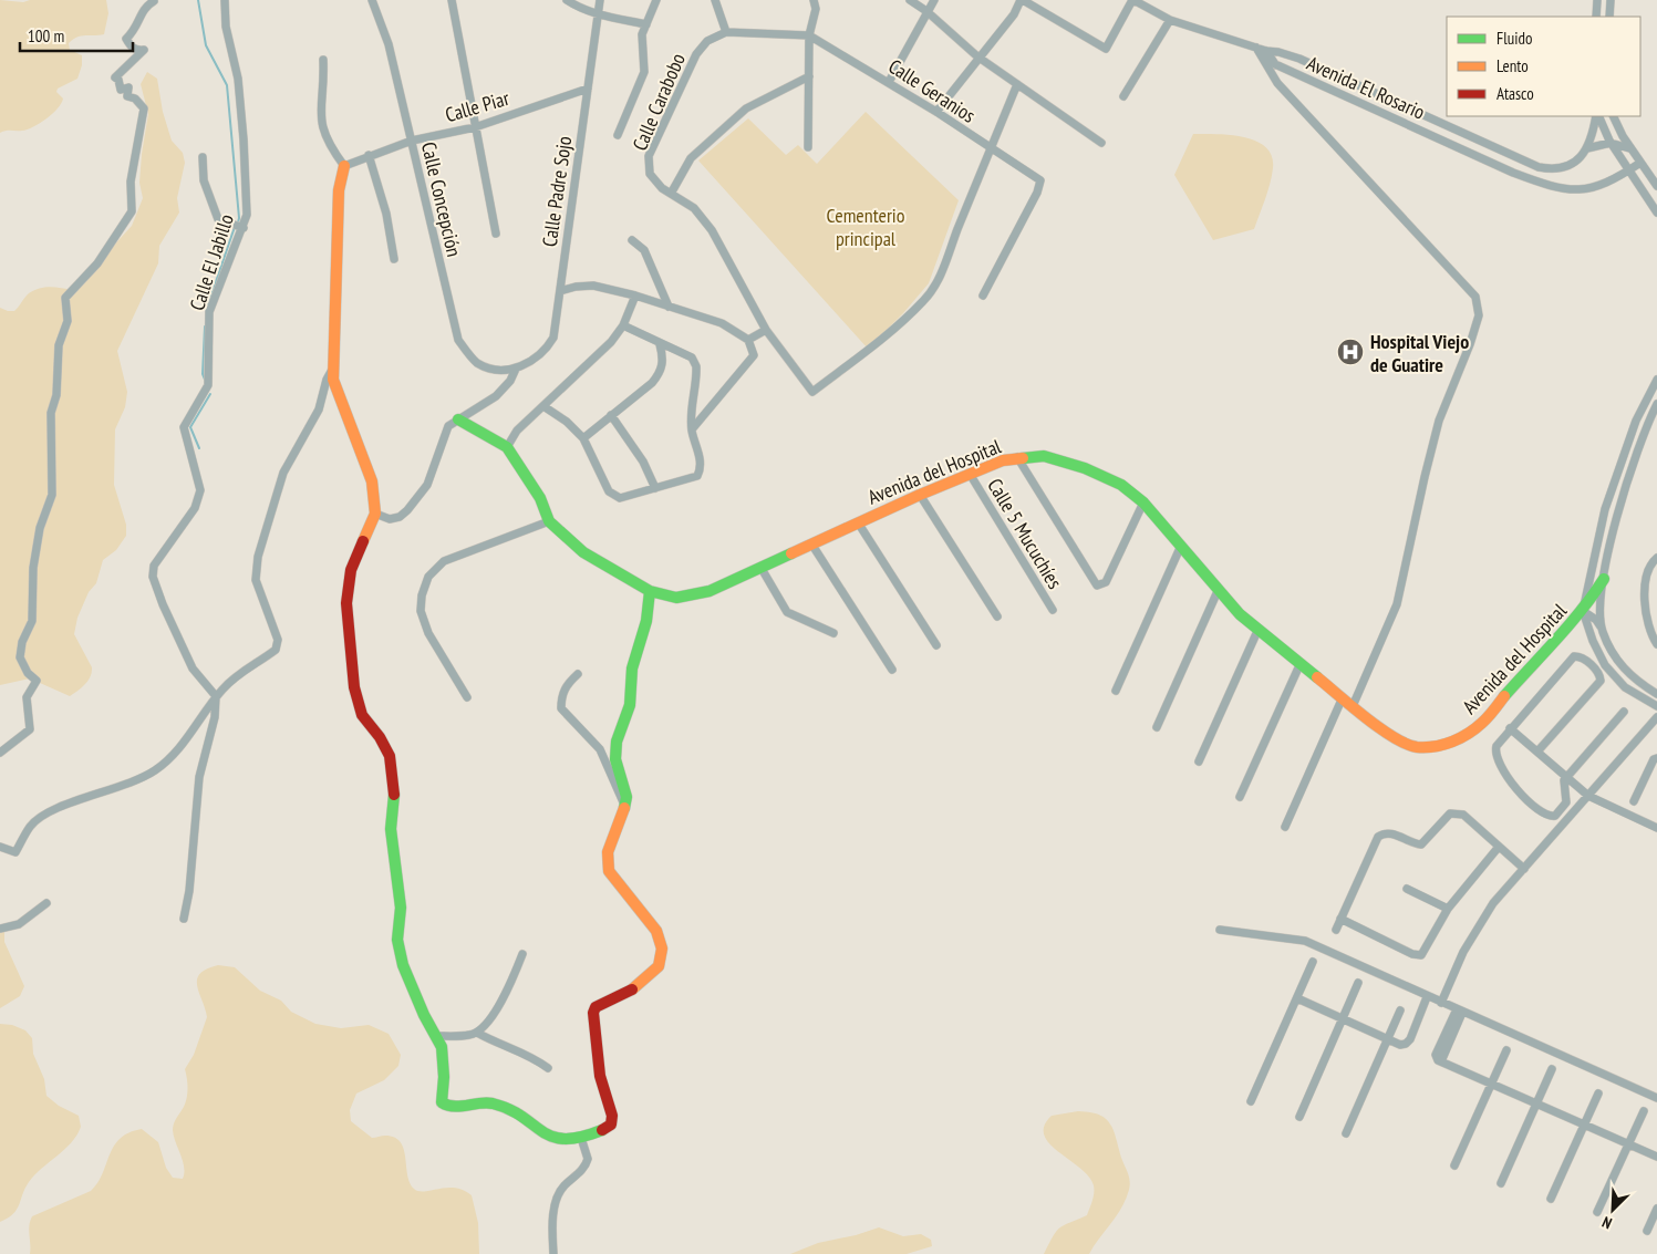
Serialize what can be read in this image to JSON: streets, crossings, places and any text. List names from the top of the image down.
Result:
{
  "streets": {
    "street": [
      "Avenida El Rosario",
      "Calle Geranios",
      "Calle Carabobo",
      "Calle Piar",
      "Calle Padre Sojo",
      "Calle Concepción",
      "Calle El Jabillo",
      "Avenida del Hospital",
      "Calle 5 Mucuchíes"
    ]
  },
  "crossings": [
    ["Calle Geranios", "Calle Carabobo"],
    ["Calle Piar", "Calle Padre Sojo"],
    ["Calle Piar", "Calle Concepción"],
    ["Calle Padre Sojo", "Calle Concepción"],
    ["Avenida del Hospital", "Calle 5 Mucuchíes"]
  ],
  "parks": ["Cementerio principal"],
  "places": {
    "hospital": ["Hospital Viejo de Guatire"]
  },
  "legend": ["Fluido", "Lento", "Atasco"],
  "scale_bar": "100 m",
  "north": "bottom left"
}
